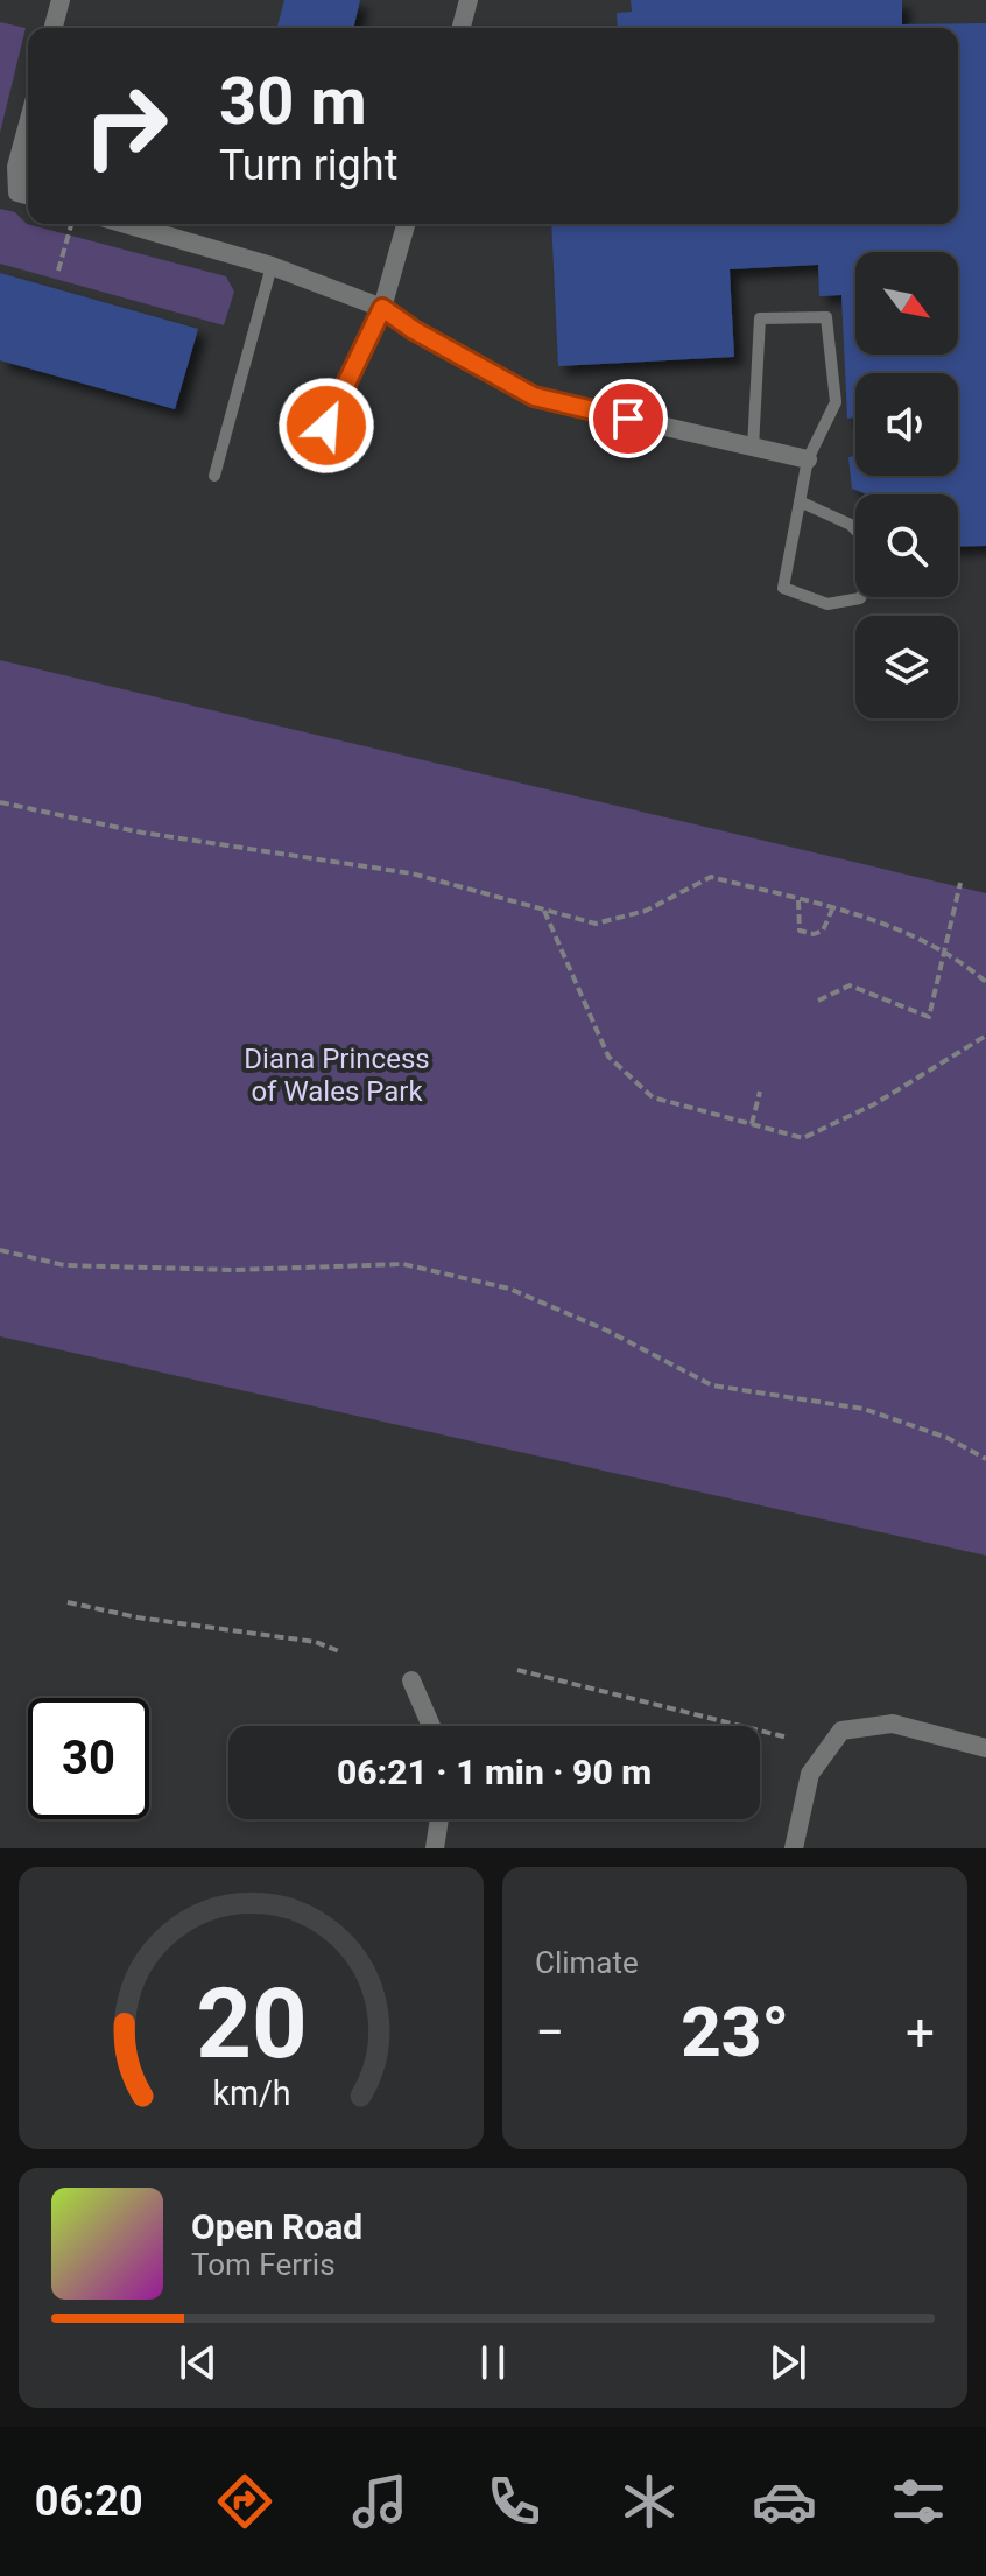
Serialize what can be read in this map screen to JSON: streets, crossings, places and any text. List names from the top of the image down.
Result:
{
  "parks": ["Diana Princess of Wales Park"],
  "north": "bottom right",
  "page": {
    "turn": ["30 m", "Turn right"],
    "limit": "30",
    "trip": "06:21 · 1 min · 90 m",
    "tile": "Climate",
    "heat": ["−", "23°", "+"],
    "song": ["Open Road", "Tom Ferris"],
    "tabs": "06:20",
    "gauge": ["20", "km/h"]
  }
}
